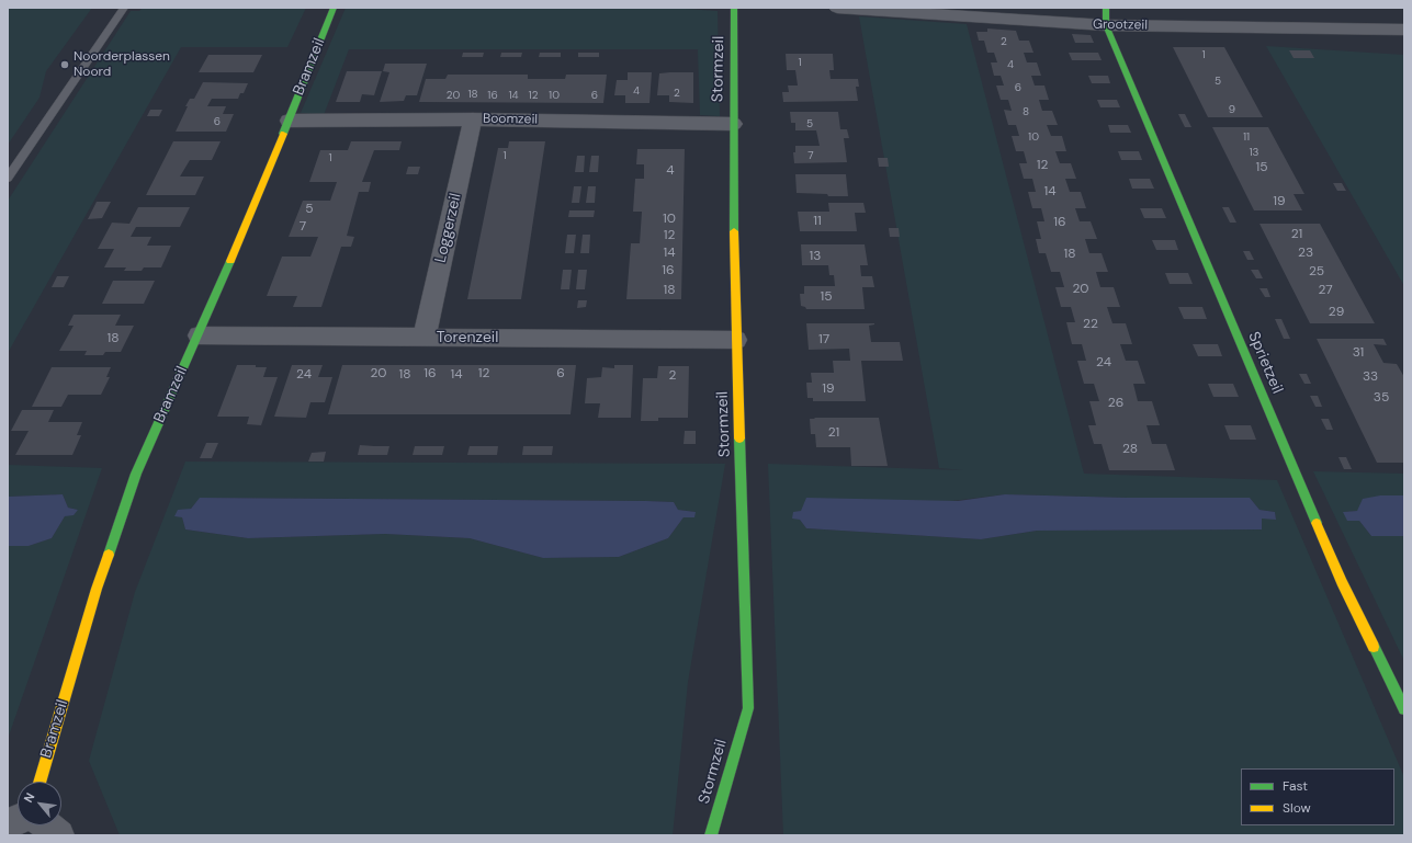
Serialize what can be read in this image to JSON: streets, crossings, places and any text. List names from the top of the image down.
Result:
{
  "streets": {
    "street": [
      "Grootzeil",
      "Bramzeil",
      "Stormzeil",
      "Boomzeil",
      "Loggerzeil",
      "Torenzeil",
      "Sprietzeil"
    ]
  },
  "crossings": [
    ["Grootzeil", "Sprietzeil"],
    ["Bramzeil", "Boomzeil"],
    ["Bramzeil", "Torenzeil"],
    ["Stormzeil", "Boomzeil"],
    ["Stormzeil", "Torenzeil"],
    ["Boomzeil", "Loggerzeil"],
    ["Loggerzeil", "Torenzeil"]
  ],
  "places": ["Noorderplassen Noord"],
  "house_numbers": [
    "2",
    "1",
    "1",
    "4",
    "5",
    "6",
    "4",
    "2",
    "18",
    "20",
    "16",
    "14",
    "12",
    "10",
    "6",
    "9",
    "8",
    "6",
    "5",
    "10",
    "11",
    "13",
    "1",
    "7",
    "1",
    "12",
    "15",
    "4",
    "14",
    "19",
    "5",
    "10",
    "11",
    "16",
    "7",
    "21",
    "12",
    "14",
    "23",
    "18",
    "13",
    "16",
    "25",
    "20",
    "18",
    "27",
    "15",
    "29",
    "22",
    "18",
    "17",
    "31",
    "24",
    "20",
    "16",
    "12",
    "6",
    "24",
    "18",
    "14",
    "2",
    "33",
    "19",
    "35",
    "26",
    "21",
    "28"
  ],
  "legend": ["Fast", "Slow"],
  "north": "top left"
}
